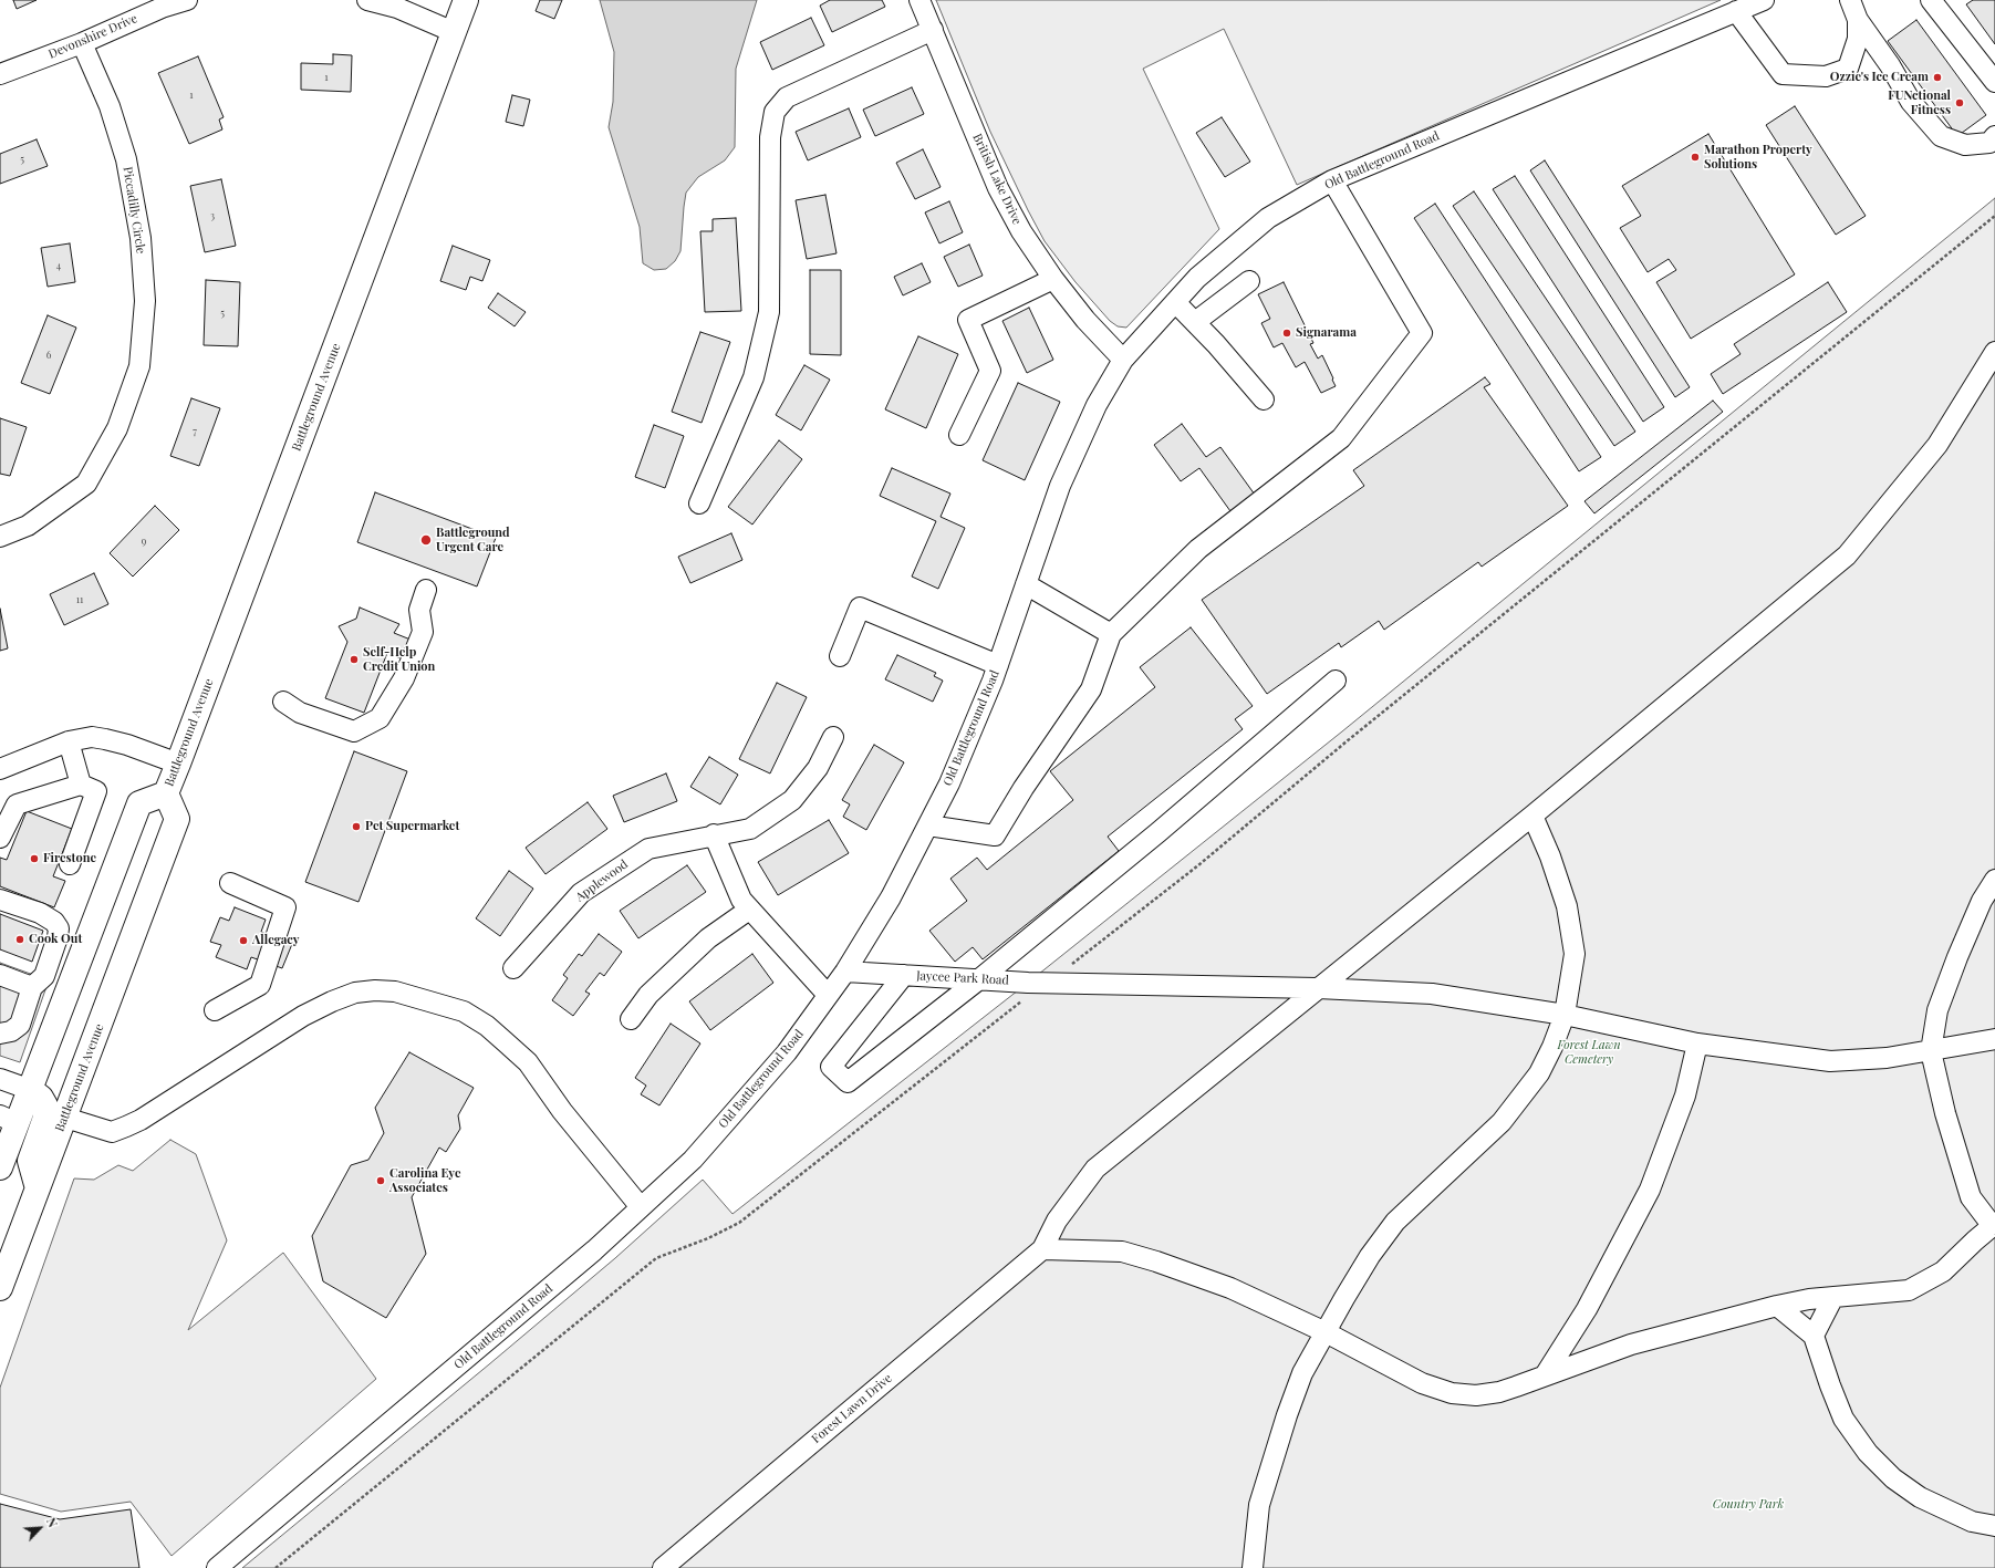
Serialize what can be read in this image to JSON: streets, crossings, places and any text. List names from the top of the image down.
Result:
{
  "streets": {
    "main road": ["Battleground Avenue"],
    "street": [
      "Devonshire Drive",
      "Old Battleground Road",
      "British Lake Drive",
      "Piccadilly Circle",
      "Applewood",
      "Jaycee Park Road",
      "Forest Lawn Drive"
    ]
  },
  "crossings": [
    ["Devonshire Drive", "Piccadilly Circle"],
    ["Old Battleground Road", "British Lake Drive"],
    ["Old Battleground Road", "Jaycee Park Road"]
  ],
  "parks": ["Forest Lawn Cemetery", "Country Park"],
  "places": [
    "Ozzie's Ice Cream",
    "FUNctional Fitness",
    "Marathon Property Solutions",
    "Signarama",
    "Battleground Urgent Care",
    "Self-Help Credit Union",
    "Pet Supermarket",
    "Firestone",
    "Cook Out",
    "Allegacy",
    "Carolina Eye Associates"
  ],
  "house_numbers": [
    "1",
    "1",
    "5",
    "3",
    "4",
    "5",
    "6",
    "7",
    "9",
    "11"
  ],
  "north": "top right"
}
